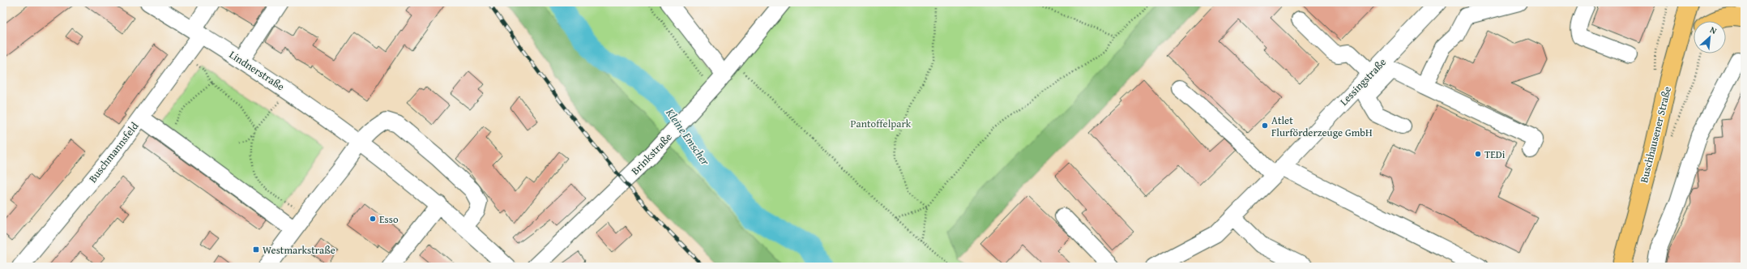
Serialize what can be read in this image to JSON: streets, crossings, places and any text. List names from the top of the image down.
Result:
{
  "streets": {
    "main road": ["Buschhausener Straße"],
    "street": [
      "Lindnerstraße",
      "Lessingstraße",
      "Buschmannsfeld",
      "Brinkstraße"
    ]
  },
  "crossings": [
    ["Lindnerstraße", "Buschmannsfeld"]
  ],
  "water": ["Kleine Emscher"],
  "parks": ["Pantoffelpark"],
  "places": {
    "other": ["Atlet Flurförderzeuge GmbH", "TEDi", "Esso"],
    "transit": ["Westmarkstraße"]
  },
  "north": "top right"
}
